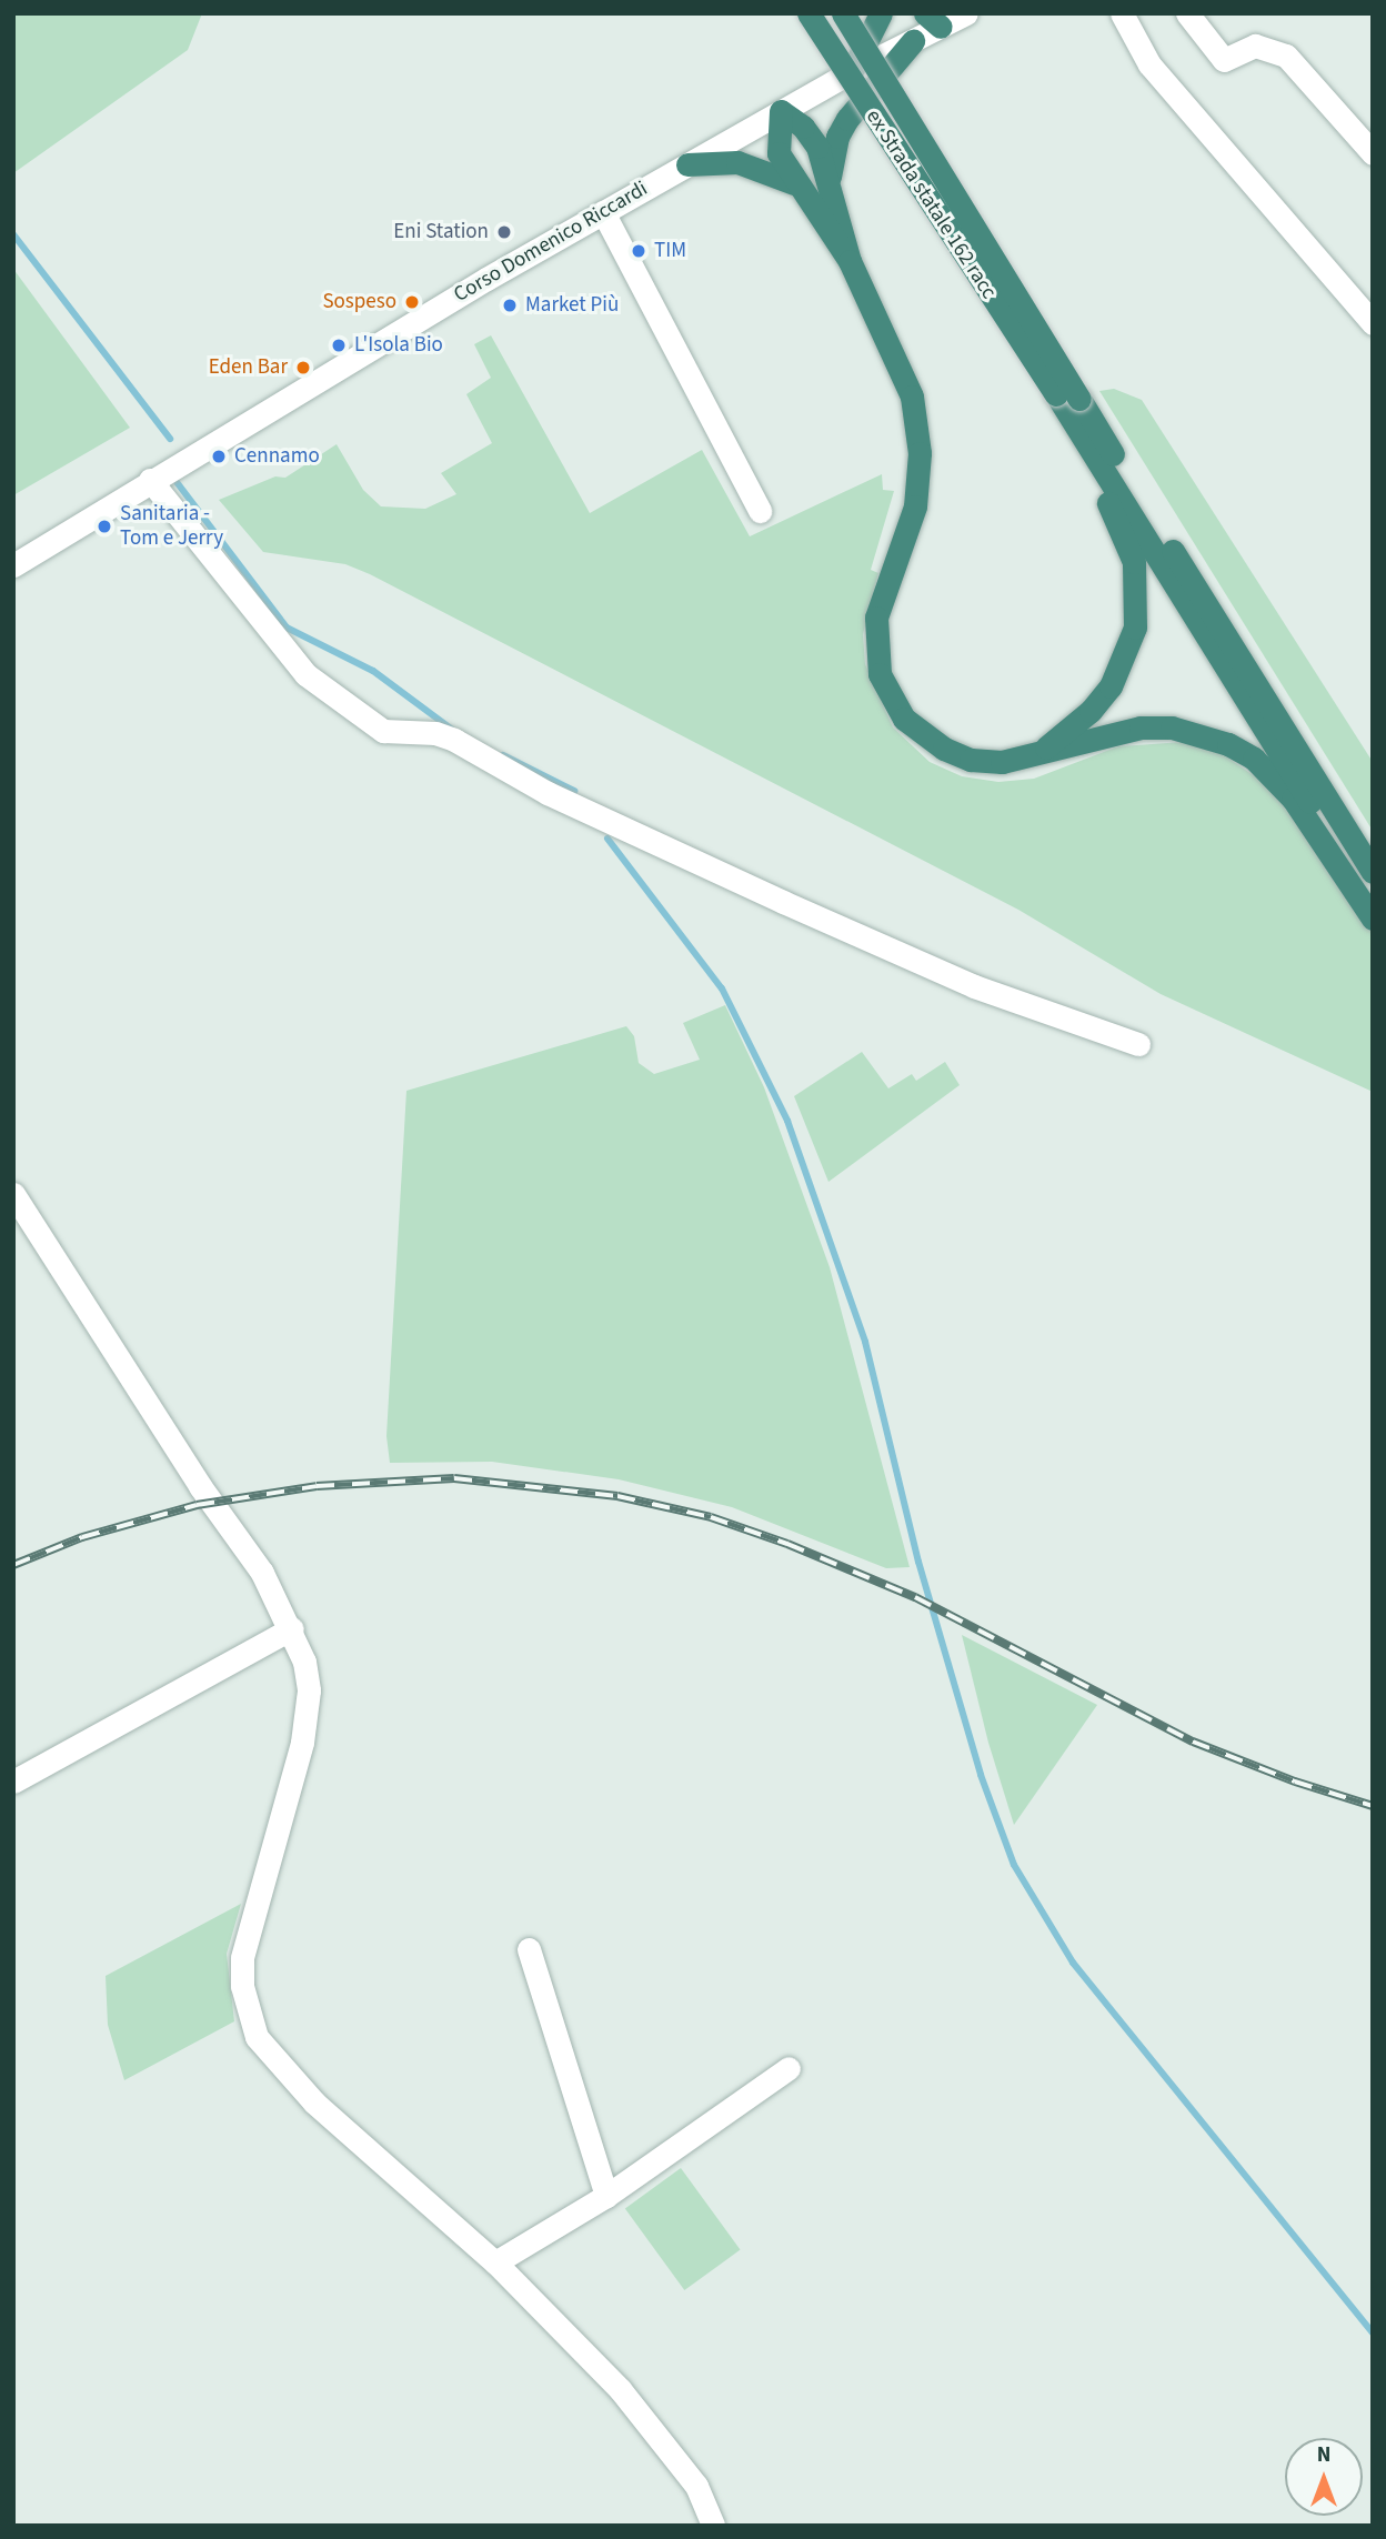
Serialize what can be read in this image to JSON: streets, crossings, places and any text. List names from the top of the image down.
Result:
{
  "streets": {
    "highway": ["ex Strada statale 162 racc"],
    "street": ["Corso Domenico Riccardi"]
  },
  "places": [
    "Eni Station",
    "TIM",
    "Sospeso",
    "Market Più",
    "L'Isola Bio",
    "Eden Bar",
    "Cennamo",
    "Sanitaria - Tom e Jerry"
  ],
  "north": "top"
}
